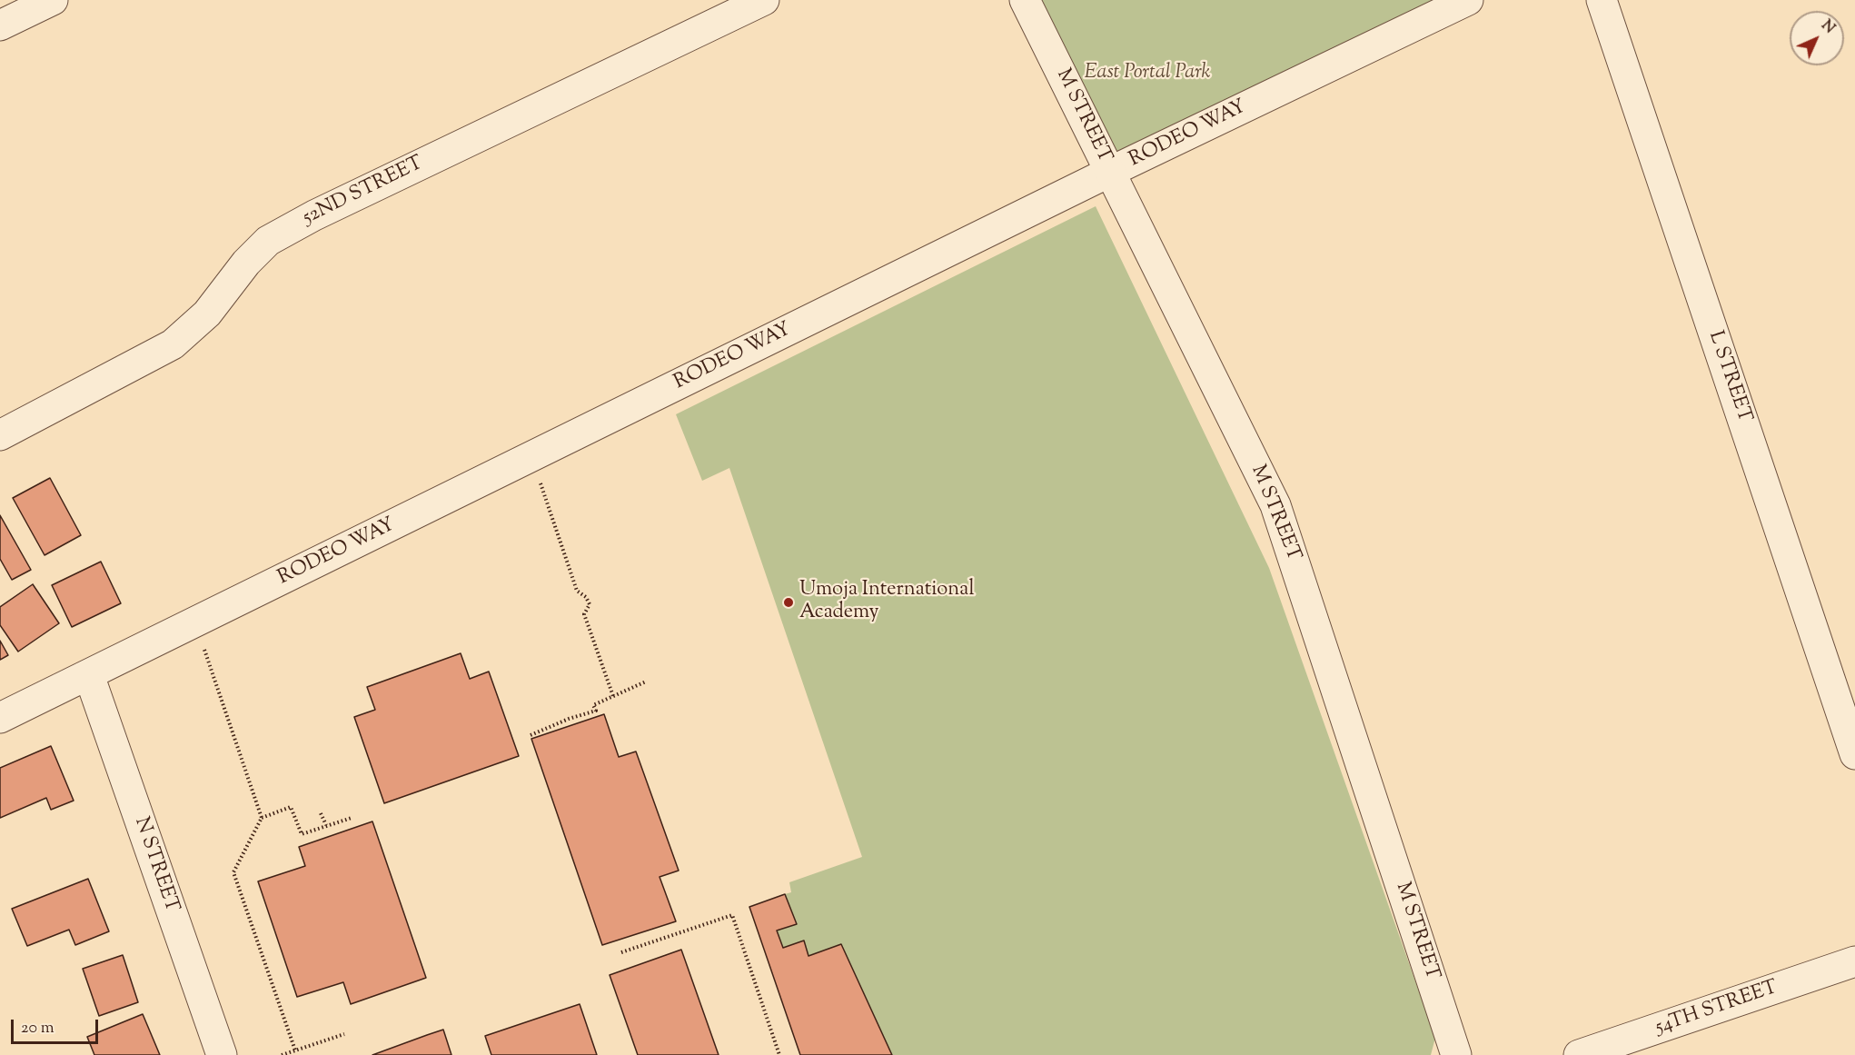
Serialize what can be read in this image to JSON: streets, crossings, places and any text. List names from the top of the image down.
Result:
{
  "streets": {
    "street": [
      "M STREET",
      "RODEO WAY",
      "52ND STREET",
      "L STREET",
      "N STREET",
      "54TH STREET"
    ]
  },
  "crossings": [
    ["M STREET", "RODEO WAY"],
    ["RODEO WAY", "N STREET"]
  ],
  "parks": ["East Portal Park"],
  "places": ["Umoja International Academy"],
  "scale_bar": "20 m",
  "north": "top right"
}
